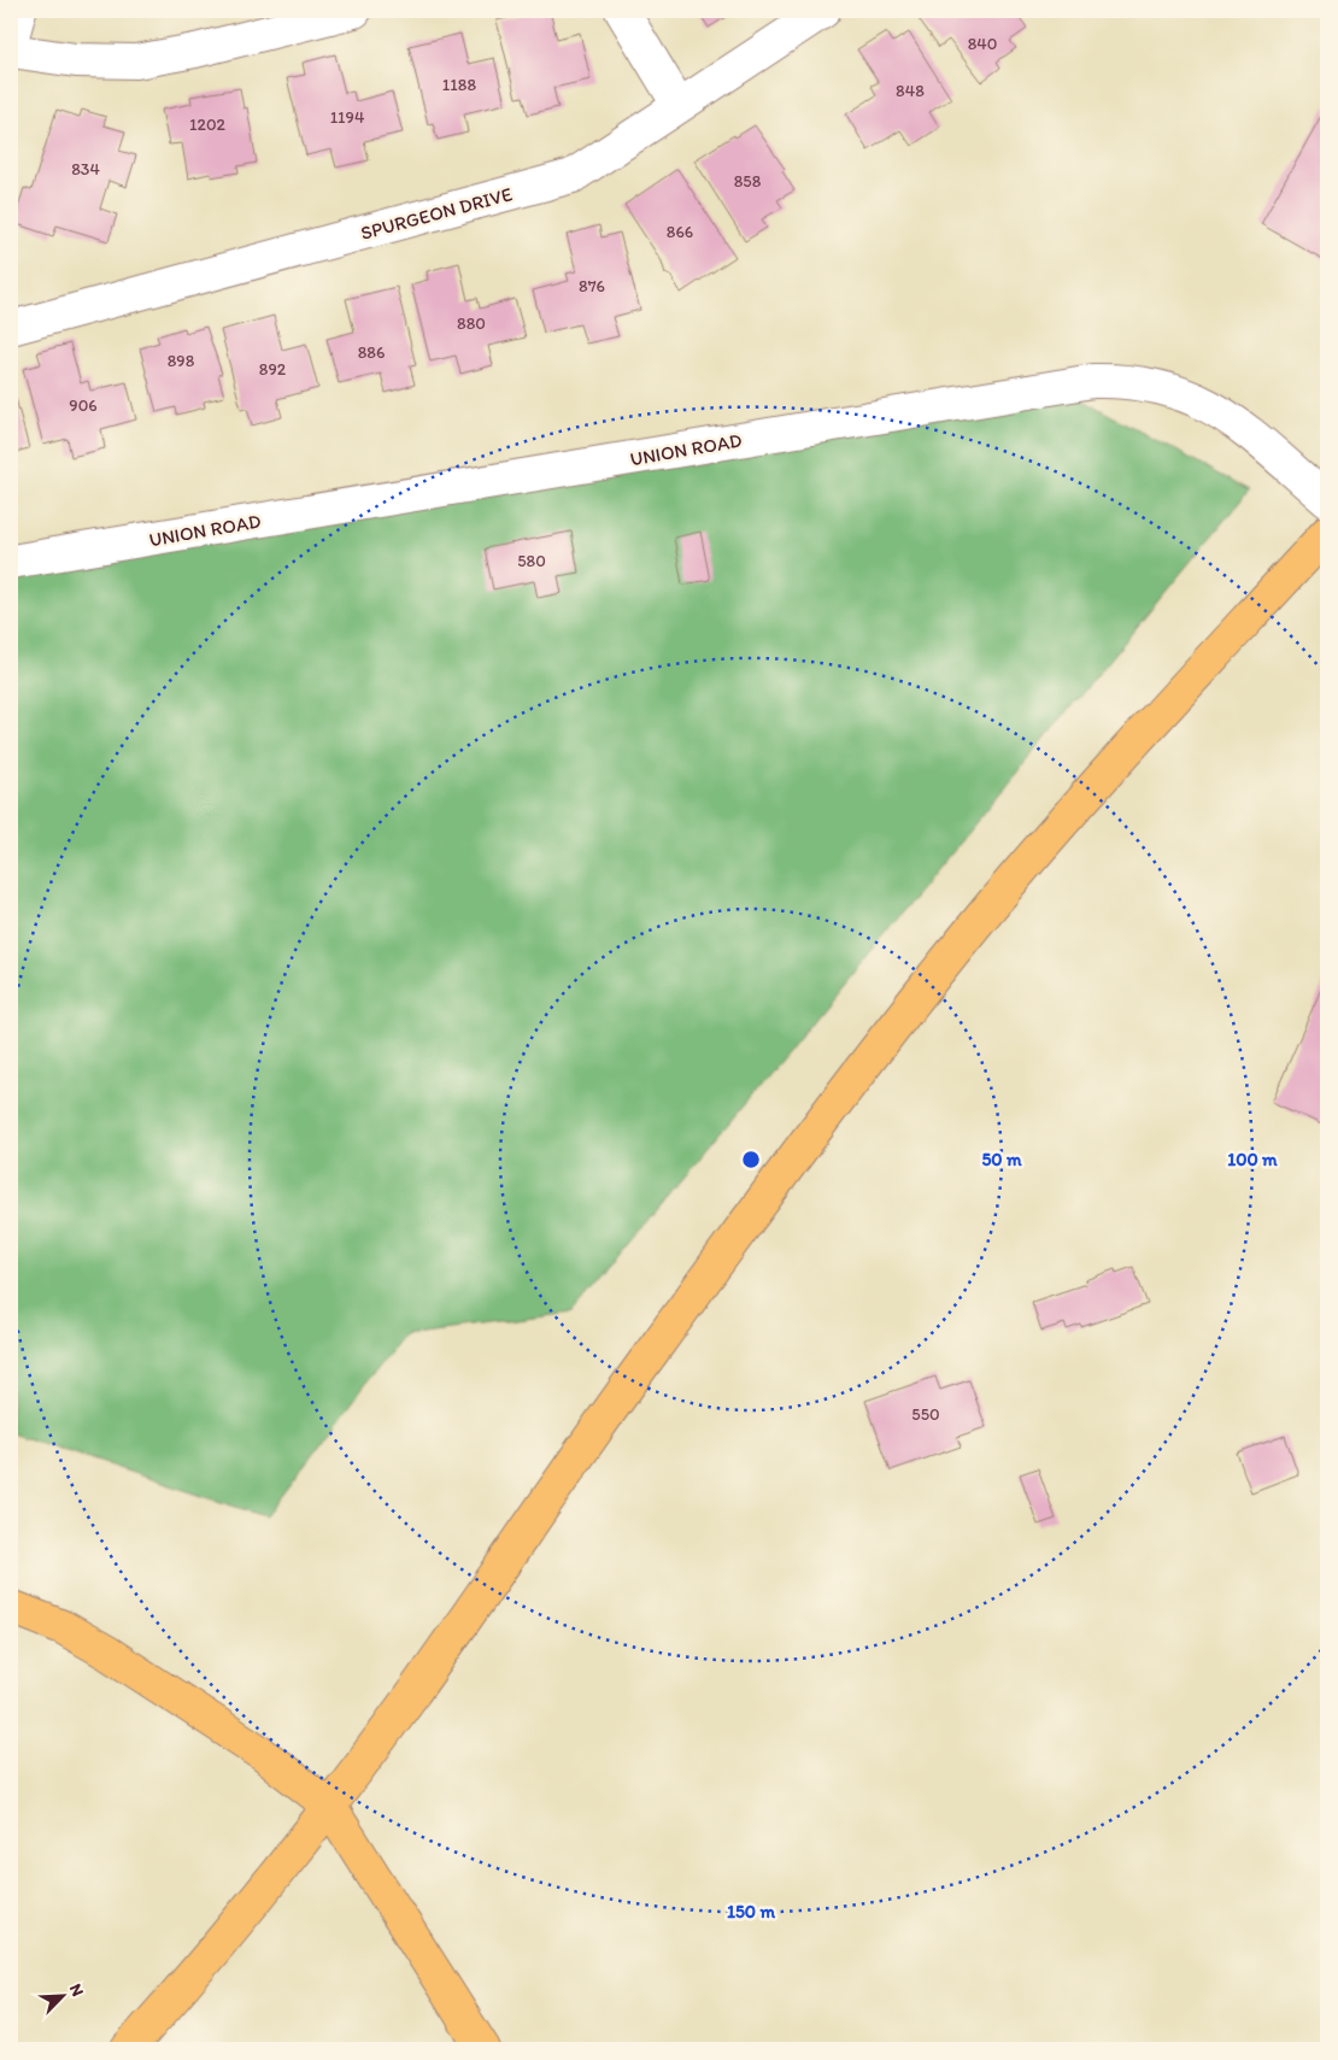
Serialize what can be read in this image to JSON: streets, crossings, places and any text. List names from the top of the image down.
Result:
{
  "streets": {
    "street": ["SPURGEON DRIVE", "UNION ROAD"]
  },
  "house_numbers": [
    "840",
    "1188",
    "848",
    "1194",
    "1202",
    "834",
    "858",
    "866",
    "876",
    "880",
    "886",
    "898",
    "892",
    "906",
    "580",
    "550"
  ],
  "north": "top right",
  "rings": ["50 m", "100 m", "150 m"]
}
